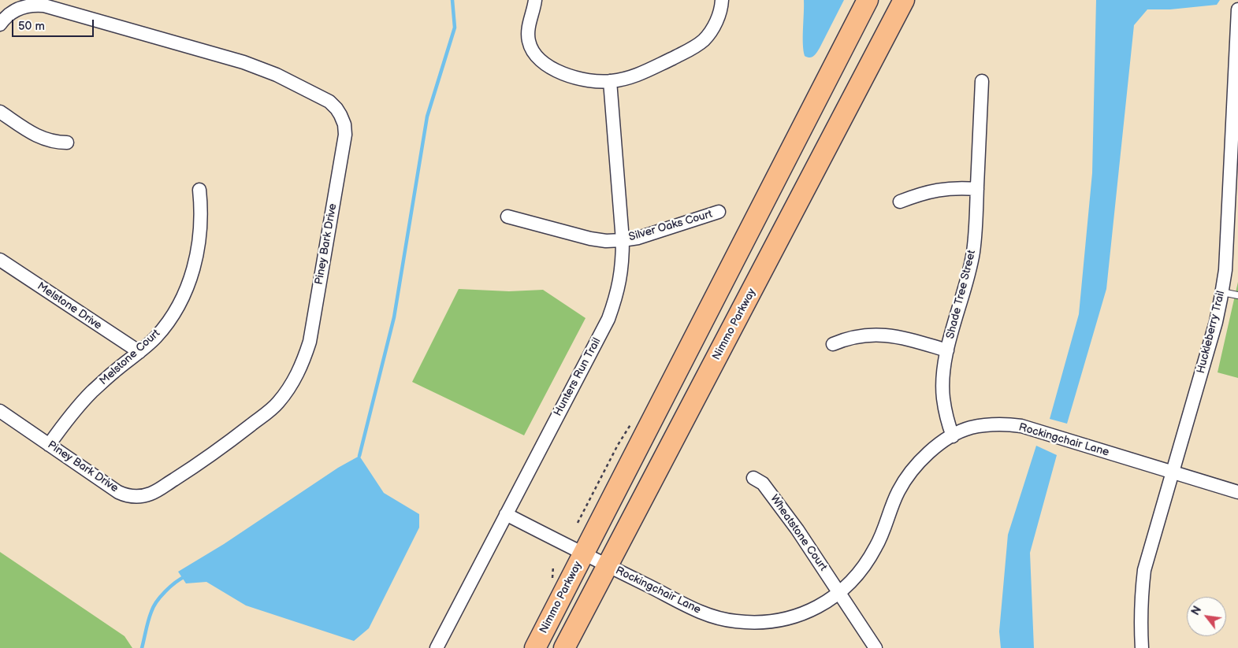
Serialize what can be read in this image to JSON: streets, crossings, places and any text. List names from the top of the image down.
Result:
{
  "streets": {
    "highway": ["Nimmo Parkway"],
    "street": [
      "Silver Oaks Court",
      "Piney Bark Drive",
      "Shade Tree Street",
      "Melstone Drive",
      "Huckleberry Trail",
      "Melstone Court",
      "Hunters Run Trail",
      "Rockingchair Lane",
      "Wheatstone Court"
    ]
  },
  "crossings": [
    ["Silver Oaks Court", "Hunters Run Trail"],
    ["Piney Bark Drive", "Melstone Court"],
    ["Shade Tree Street", "Rockingchair Lane"],
    ["Melstone Drive", "Melstone Court"],
    ["Nimmo Parkway", "Rockingchair Lane"],
    ["Huckleberry Trail", "Rockingchair Lane"],
    ["Hunters Run Trail", "Rockingchair Lane"],
    ["Rockingchair Lane", "Wheatstone Court"]
  ],
  "scale_bar": "50 m",
  "north": "top left"
}
